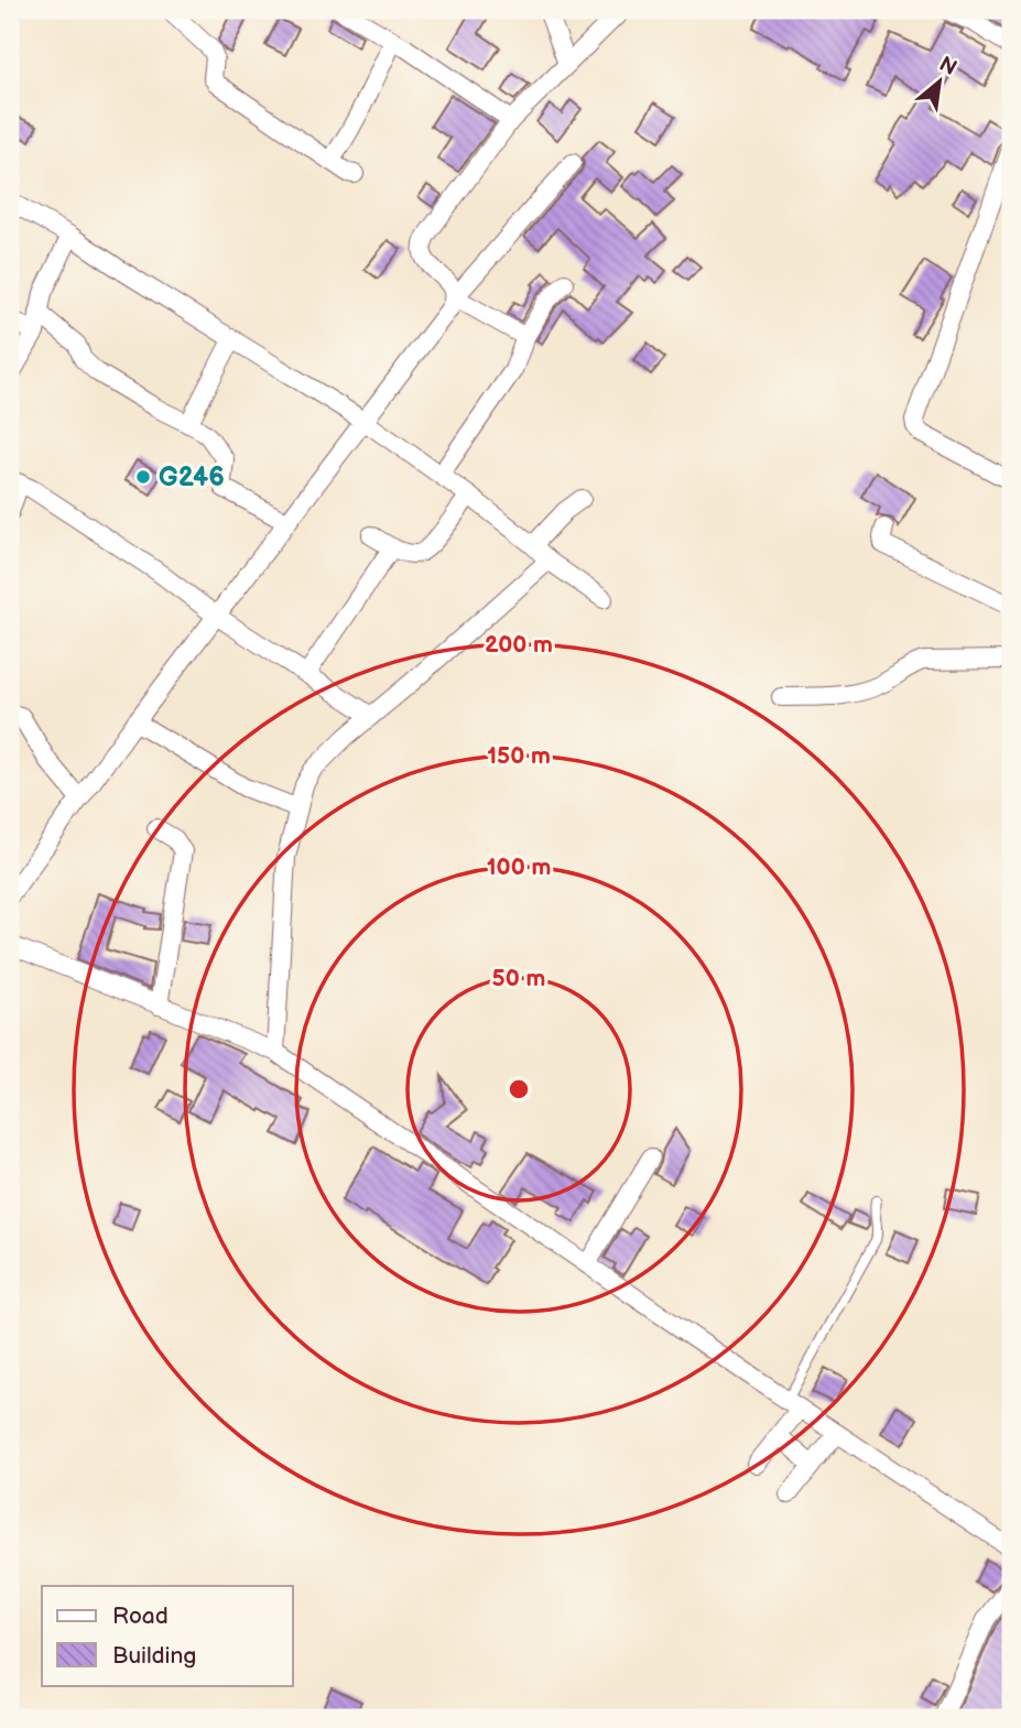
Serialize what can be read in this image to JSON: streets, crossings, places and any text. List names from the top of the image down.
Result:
{
  "places": ["G246"],
  "legend": ["Road", "Building"],
  "north": "top right",
  "rings": [
    "200 m",
    "150 m",
    "100 m",
    "50 m"
  ]
}
